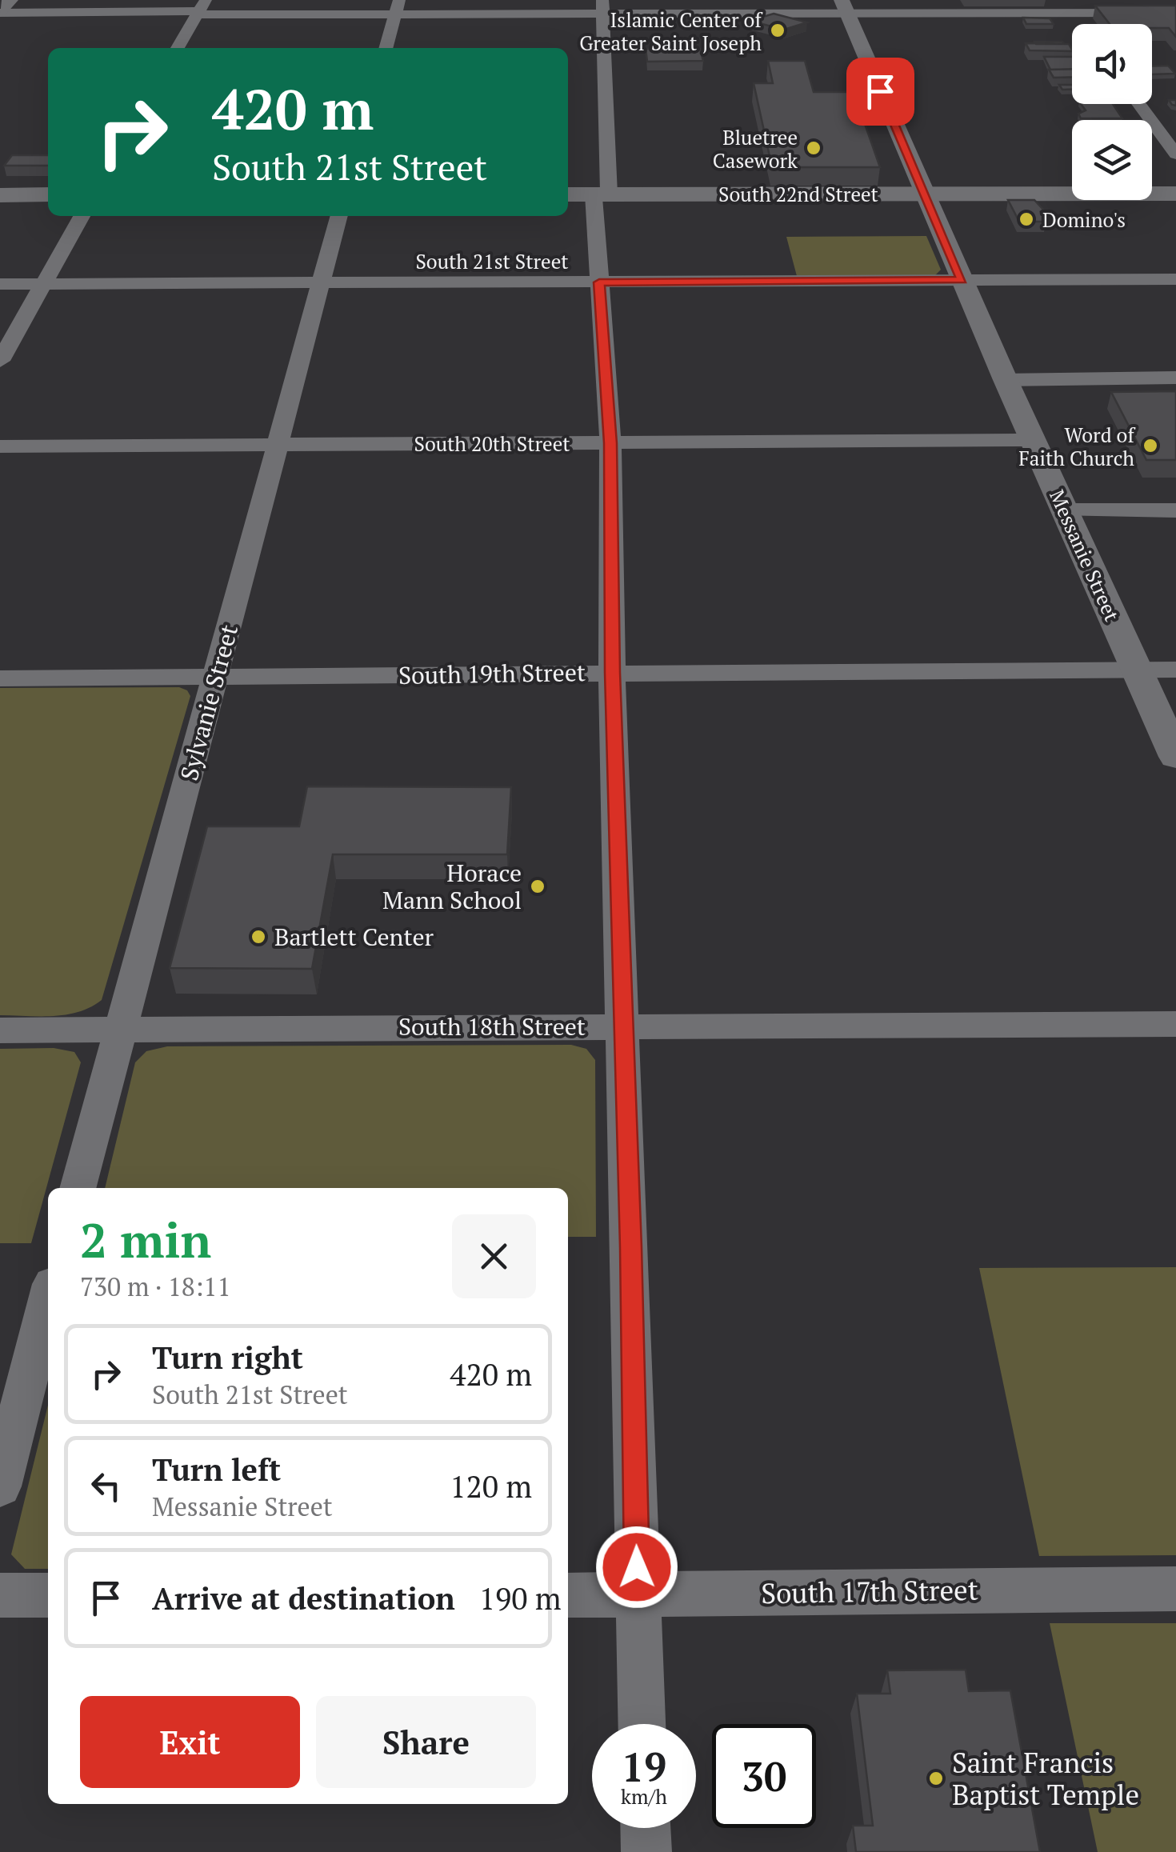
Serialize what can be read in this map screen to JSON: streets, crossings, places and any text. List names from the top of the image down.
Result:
{
  "streets": {
    "main road": ["South 22nd Street"],
    "street": [
      "South 21st Street",
      "South 20th Street",
      "Messanie Street",
      "South 19th Street",
      "Sylvanie Street",
      "South 18th Street",
      "South 17th Street"
    ]
  },
  "crossings": [
    ["South 22nd Street", "Messanie Street"],
    ["South 21st Street", "Messanie Street"],
    ["South 21st Street", "Sylvanie Street"],
    ["South 20th Street", "Messanie Street"],
    ["South 20th Street", "Sylvanie Street"],
    ["Messanie Street", "South 19th Street"],
    ["South 19th Street", "Sylvanie Street"],
    ["Sylvanie Street", "South 18th Street"]
  ],
  "places": [
    "Islamic Center of Greater Saint Joseph",
    "Bluetree Casework",
    "Domino's",
    "Word of Faith Church",
    "Horace Mann School",
    "Bartlett Center",
    "Saint Francis Baptist Temple"
  ],
  "page": {
    "turn": ["420 m", "South 21st Street"],
    "heading": ["2 min", "730 m · 18:11"],
    "list": [
      {
        "name": "Turn right",
        "note": "South 21st Street",
        "value": "420 m"
      },
      {
        "name": "Turn left",
        "note": "Messanie Street",
        "value": "120 m"
      },
      {
        "name": "Arrive at destination",
        "value": "190 m"
      }
    ],
    "buttons": ["Exit", "Share"],
    "speed": "19 km/h",
    "limit": "30"
  }
}
